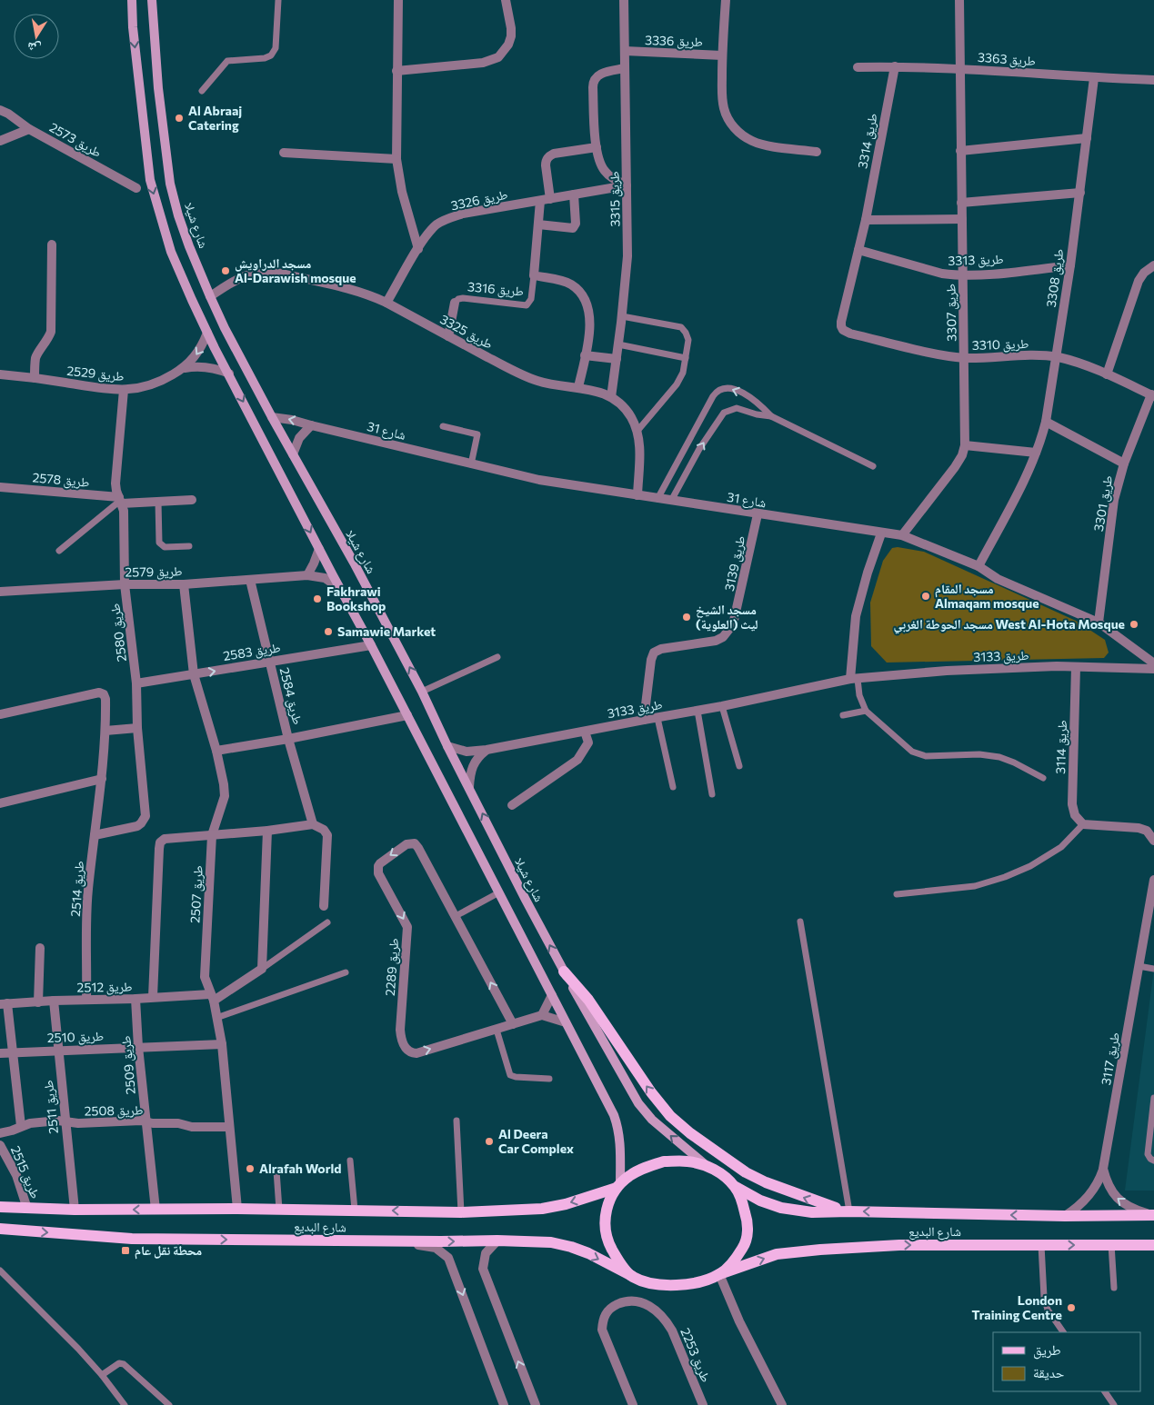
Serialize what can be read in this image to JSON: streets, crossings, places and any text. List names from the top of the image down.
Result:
{
  "streets": {
    "main road": ["شارع شيلا", "شارع البديع"],
    "street": [
      "طريق 3336",
      "طريق 3363",
      "طريق 2573",
      "طريق 3314",
      "طريق 3315",
      "طريق 3326",
      "طريق 3313",
      "طريق 3308",
      "طريق 3316",
      "طريق 3307",
      "طريق 3325",
      "طريق 3310",
      "طريق 2529",
      "شارع 31",
      "طريق 2578",
      "طريق 3301",
      "طريق 3139",
      "طريق 2579",
      "طريق 2580",
      "طريق 2583",
      "طريق 3133",
      "طريق 2584",
      "طريق 3114",
      "طريق 2514",
      "طريق 2507",
      "طريق 2289",
      "طريق 2512",
      "طريق 2510",
      "طريق 3117",
      "طريق 2509",
      "طريق 2511",
      "طريق 2508",
      "طريق 2515",
      "طريق 2253"
    ]
  },
  "crossings": [
    ["طريق 3336", "طريق 3315"],
    ["طريق 3363", "طريق 3314"],
    ["طريق 3363", "طريق 3308"],
    ["طريق 3363", "طريق 3307"],
    ["طريق 3314", "طريق 3313"],
    ["طريق 3314", "طريق 3310"],
    ["طريق 3315", "طريق 3326"],
    ["طريق 3315", "طريق 3325"],
    ["طريق 3326", "طريق 3325"],
    ["شارع شيلا", "طريق 3325"],
    ["شارع شيلا", "شارع 31"],
    ["شارع شيلا", "طريق 3133"],
    ["شارع شيلا", "شارع البديع"],
    ["طريق 3313", "طريق 3308"],
    ["طريق 3313", "طريق 3307"],
    ["طريق 3308", "طريق 3310"],
    ["طريق 3308", "شارع 31"],
    ["طريق 3316", "طريق 3325"],
    ["طريق 3307", "طريق 3310"],
    ["طريق 3307", "شارع 31"],
    ["طريق 3325", "شارع 31"],
    ["طريق 3310", "طريق 3301"],
    ["طريق 2529", "طريق 2580"],
    ["شارع 31", "طريق 3301"],
    ["شارع 31", "طريق 3139"],
    ["طريق 2578", "طريق 2580"],
    ["طريق 3139", "طريق 3133"],
    ["طريق 2579", "طريق 2580"],
    ["طريق 2579", "طريق 2584"],
    ["طريق 2579", "طريق 2507"],
    ["طريق 2580", "طريق 2583"],
    ["طريق 2580", "طريق 2514"],
    ["طريق 2583", "طريق 2584"],
    ["طريق 2583", "طريق 2507"],
    ["طريق 3133", "طريق 3114"],
    ["طريق 2584", "طريق 2507"],
    ["طريق 2514", "طريق 2512"],
    ["طريق 2507", "طريق 2512"],
    ["طريق 2507", "طريق 2510"],
    ["طريق 2507", "طريق 2508"],
    ["طريق 2507", "شارع البديع"],
    ["طريق 2512", "طريق 2509"],
    ["طريق 2512", "طريق 2511"],
    ["طريق 2510", "طريق 2509"],
    ["طريق 2510", "طريق 2511"],
    ["طريق 3117", "شارع البديع"],
    ["طريق 2509", "طريق 2508"],
    ["طريق 2509", "شارع البديع"],
    ["طريق 2511", "طريق 2508"],
    ["طريق 2511", "شارع البديع"],
    ["طريق 2515", "شارع البديع"]
  ],
  "places": {
    "other": [
      "Al Abraaj Catering",
      "مسجد الدراويش Al-Darawish mosque",
      "مسجد المقام Almaqam mosque",
      "Fakhrawi Bookshop",
      "مسجد الشيخ ليث (العلوية)",
      "مسجد الحوطة الغربي West Al-Hota Mosque",
      "Samawie Market",
      "Al Deera Car Complex",
      "Alrafah World",
      "London Training Centre"
    ],
    "transit": ["محطة نقل عام"]
  },
  "legend": ["طريق", "حديقة"],
  "north": "bottom"
}
